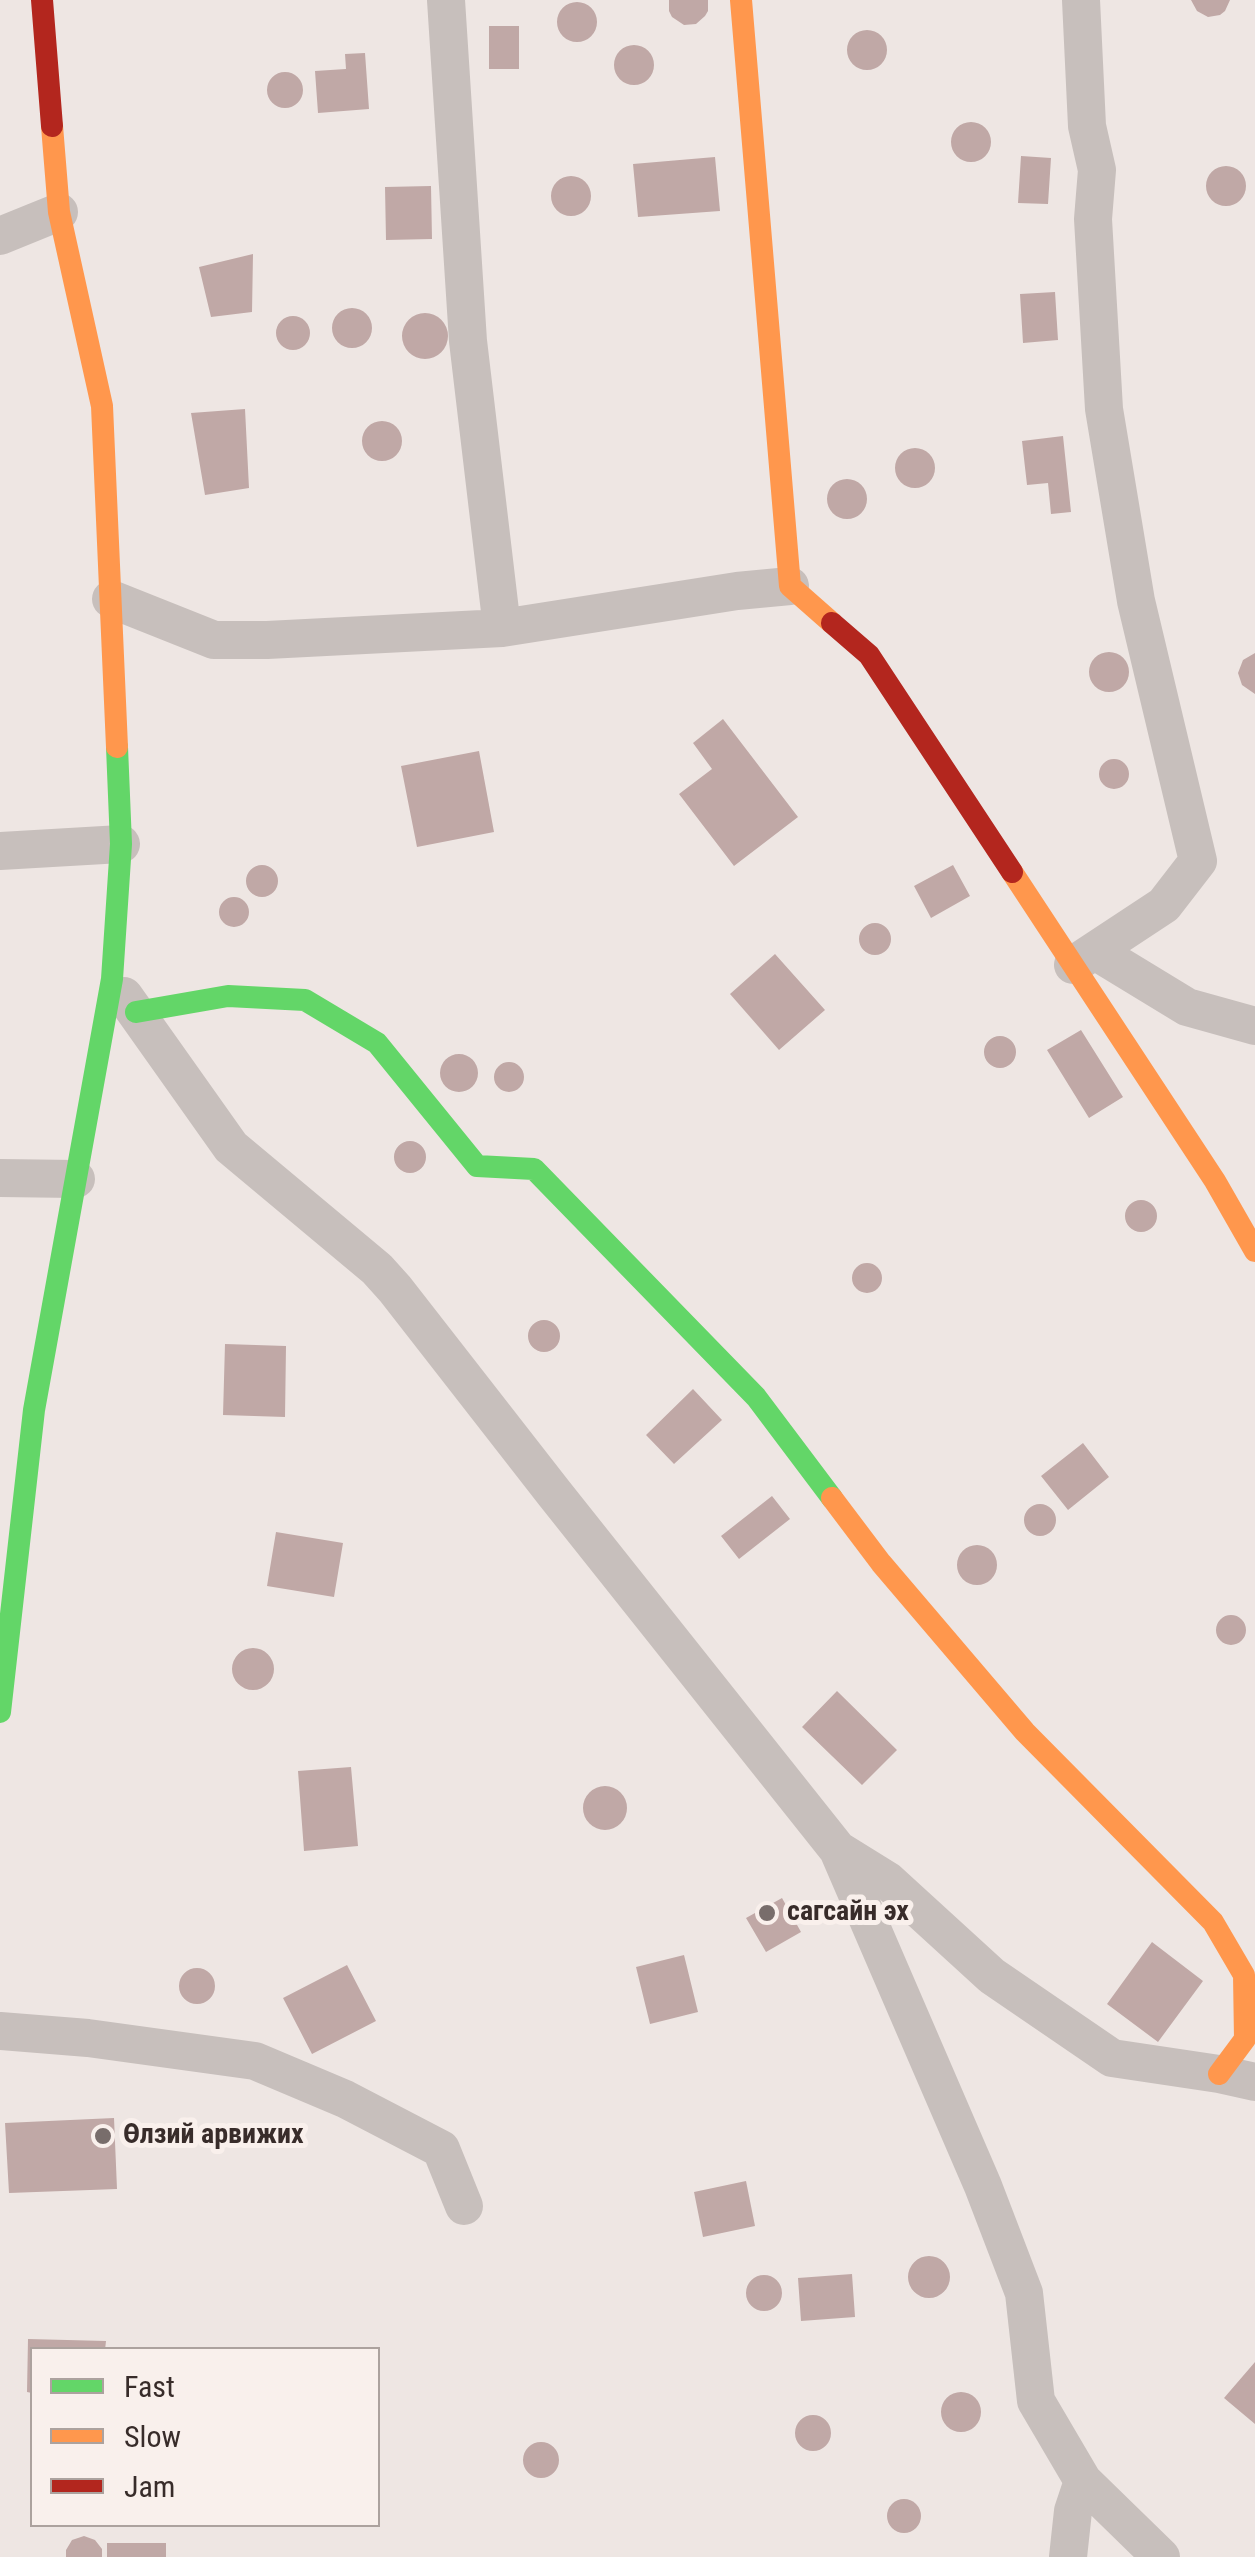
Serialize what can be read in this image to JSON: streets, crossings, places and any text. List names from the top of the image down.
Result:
{
  "places": ["сагсайн эх", "Өлзий арвижих"],
  "legend": ["Fast", "Slow", "Jam"]
}
